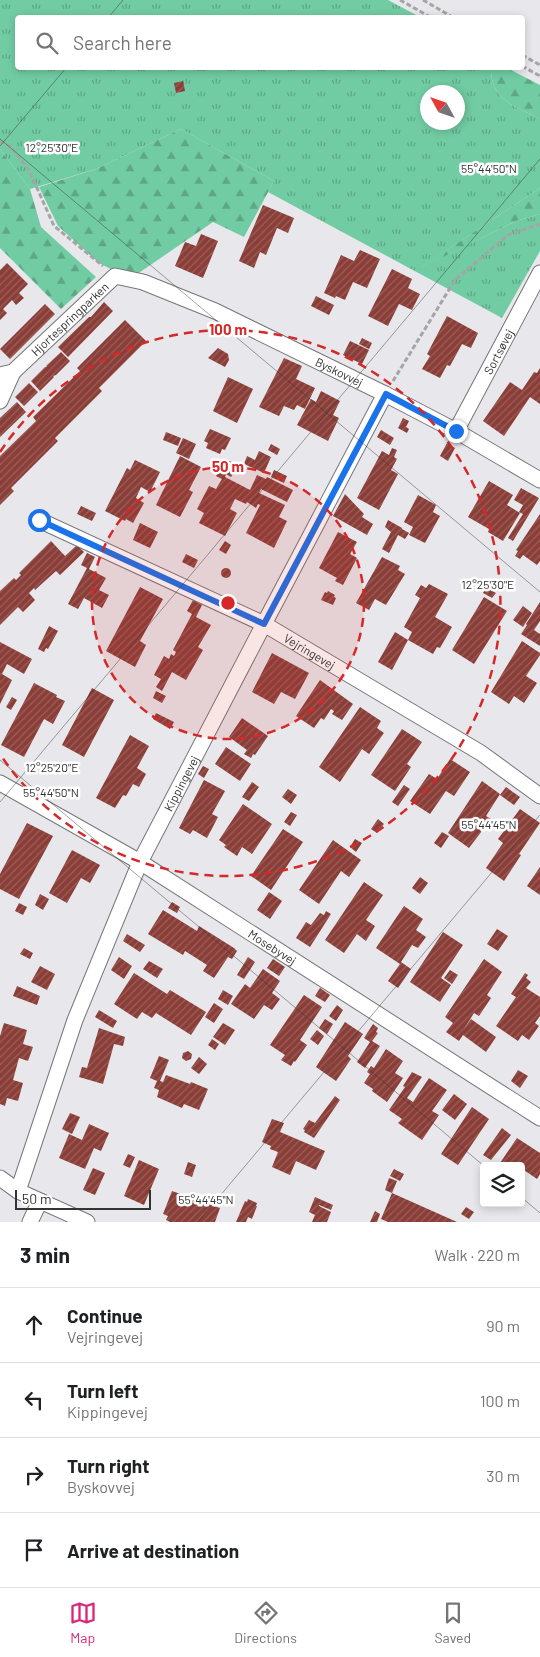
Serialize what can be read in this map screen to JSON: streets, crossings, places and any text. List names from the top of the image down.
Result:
{
  "streets": {
    "street": [
      "Hjortespringparken",
      "Sortsøvej",
      "Byskovvej",
      "Vejringevej",
      "Kippingevej",
      "Mosebyvej"
    ]
  },
  "crossings": [
    ["Hjortespringparken", "Byskovvej"],
    ["Sortsøvej", "Byskovvej"],
    ["Byskovvej", "Kippingevej"],
    ["Vejringevej", "Kippingevej"],
    ["Kippingevej", "Mosebyvej"]
  ],
  "scale_bar": "50 m",
  "north": "top left",
  "page": {
    "search": "Search here",
    "scale": "50 m",
    "heading": ["3 min", "Walk · 220 m"],
    "list": [
      ["Continue", "Vejringevej", "90 m"],
      ["Turn left", "Kippingevej", "100 m"],
      ["Turn right", "Byskovvej", "30 m"],
      "Arrive at destination"
    ],
    "nav": ["Map", "Directions", "Saved"]
  },
  "coordinates": [
    "12°25'30\"E",
    "55°44'50\"N",
    "12°25'20\"E",
    "55°44'45\"N"
  ],
  "rings": ["100 m", "50 m"]
}
